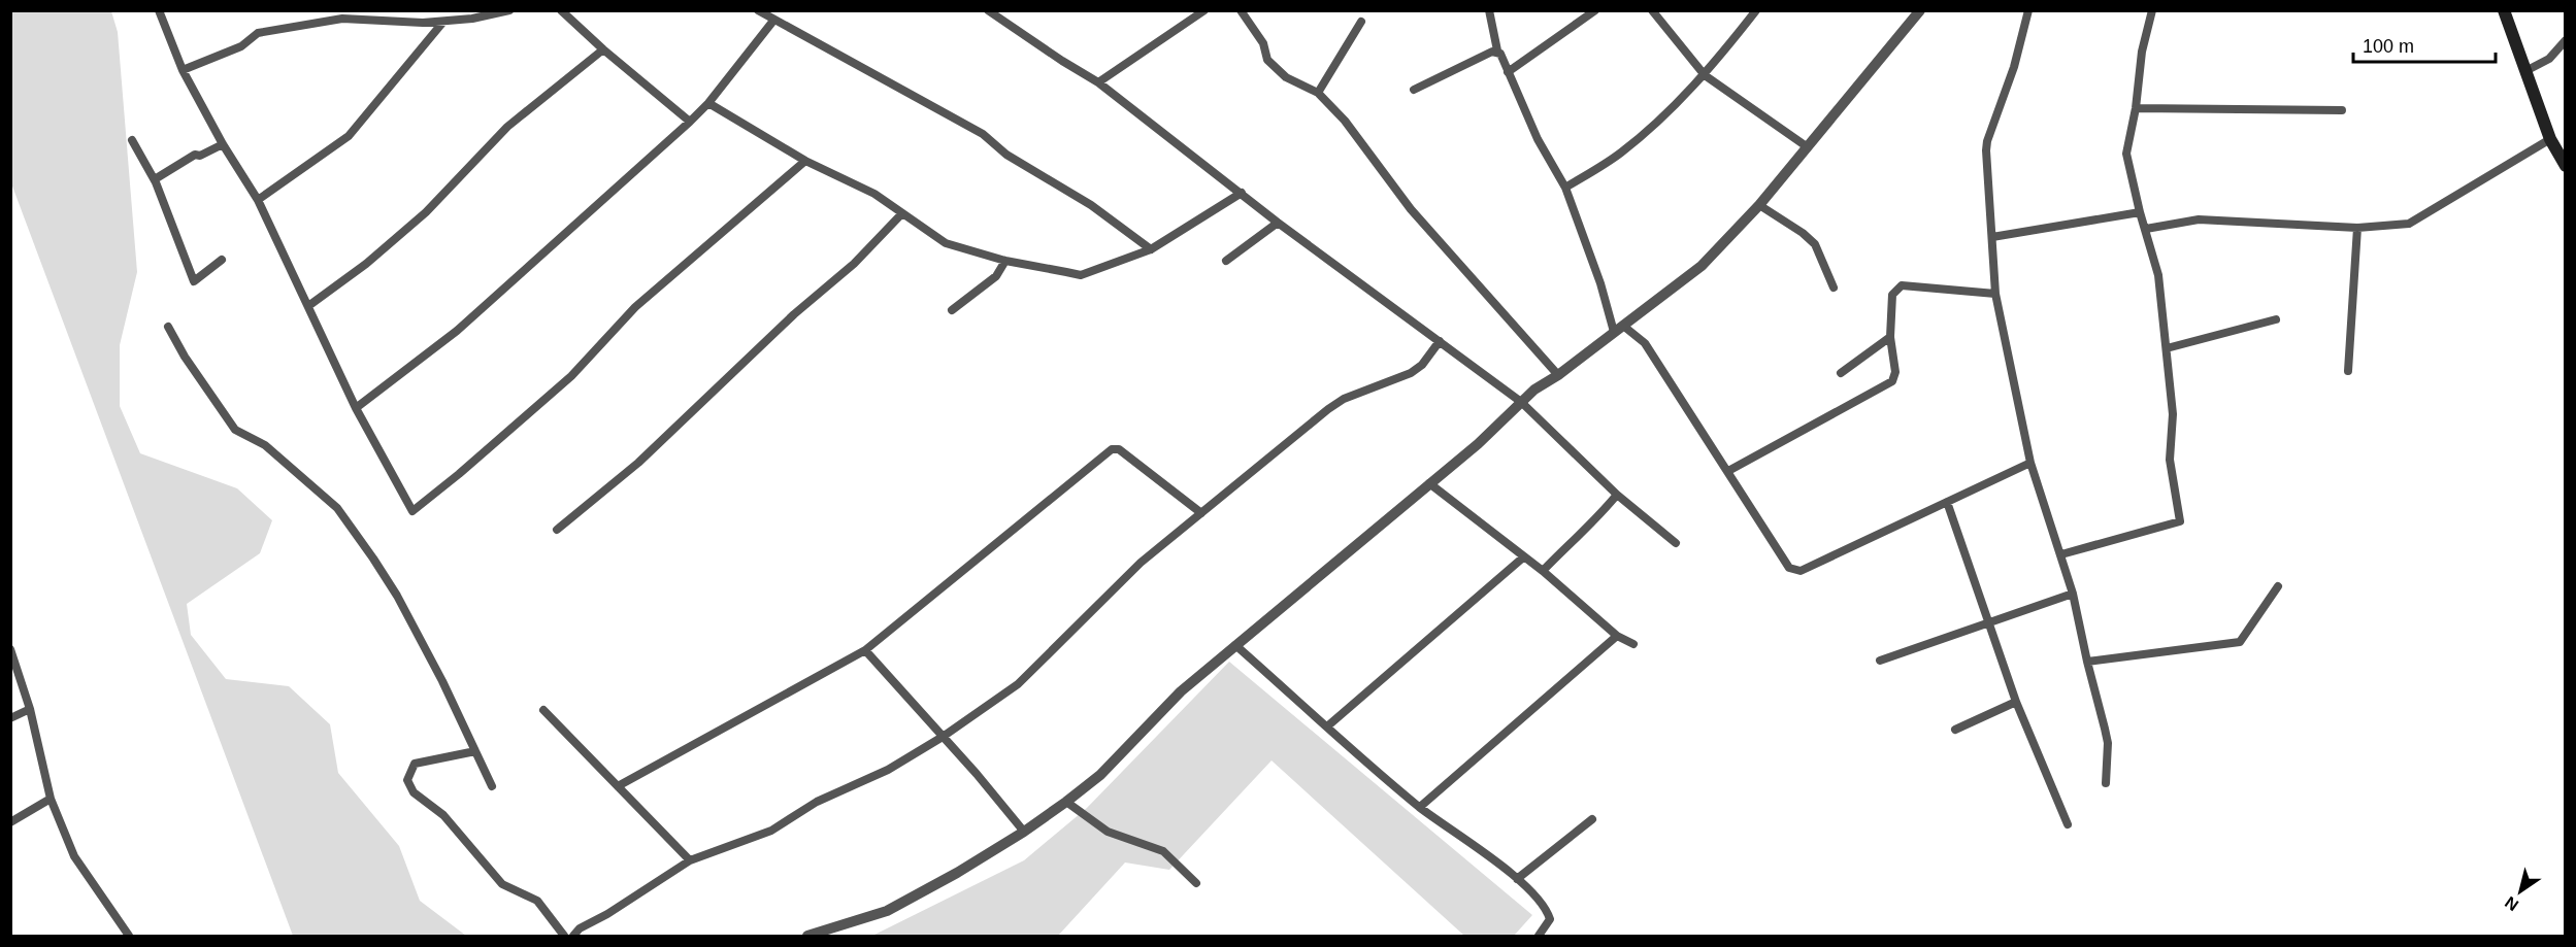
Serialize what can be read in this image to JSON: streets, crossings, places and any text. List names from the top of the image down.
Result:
{
  "scale_bar": "100 m",
  "north": "bottom left"
}
